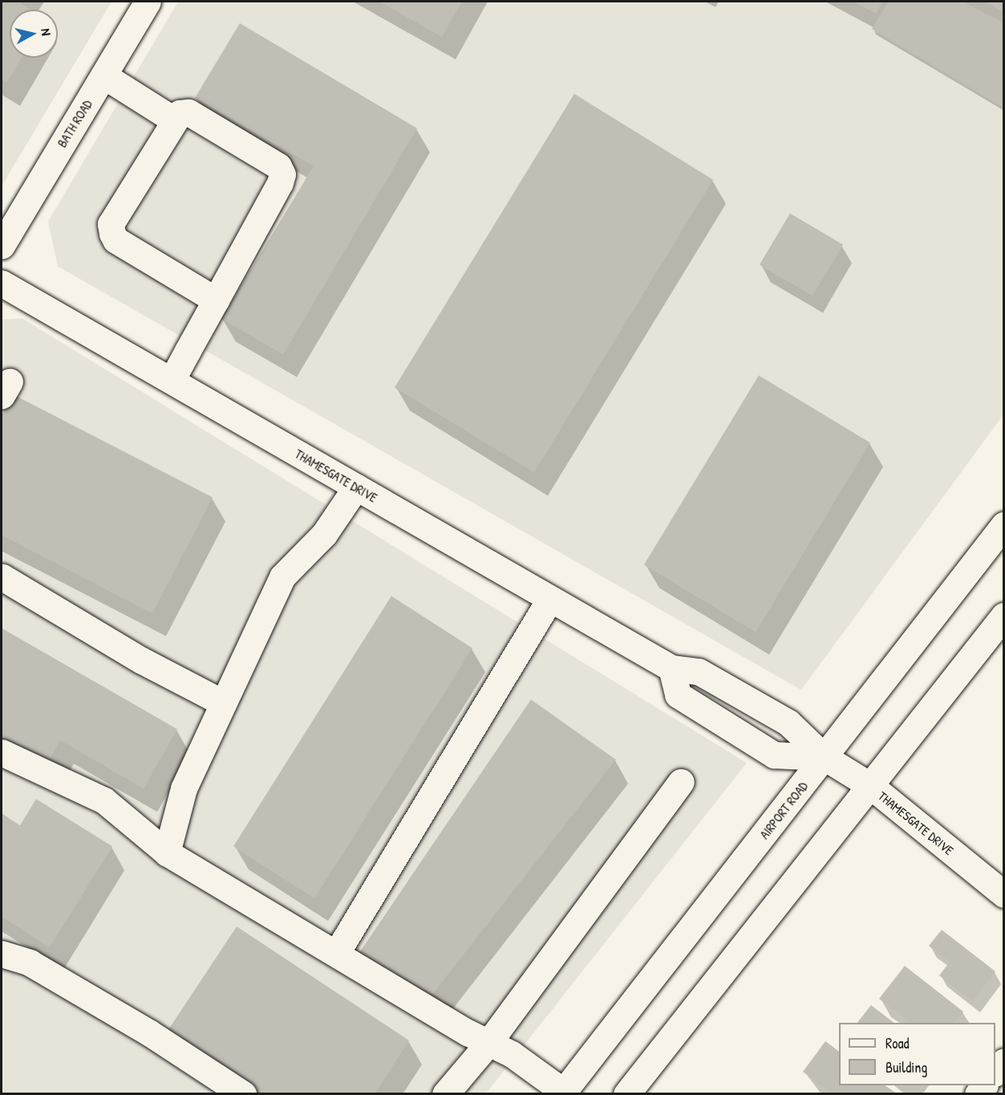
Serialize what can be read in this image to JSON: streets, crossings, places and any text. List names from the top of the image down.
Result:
{
  "streets": {
    "street": ["BATH ROAD", "THAMESGATE DRIVE", "AIRPORT ROAD"]
  },
  "crossings": [
    ["THAMESGATE DRIVE", "AIRPORT ROAD"]
  ],
  "legend": ["Road", "Building"],
  "north": "right"
}
